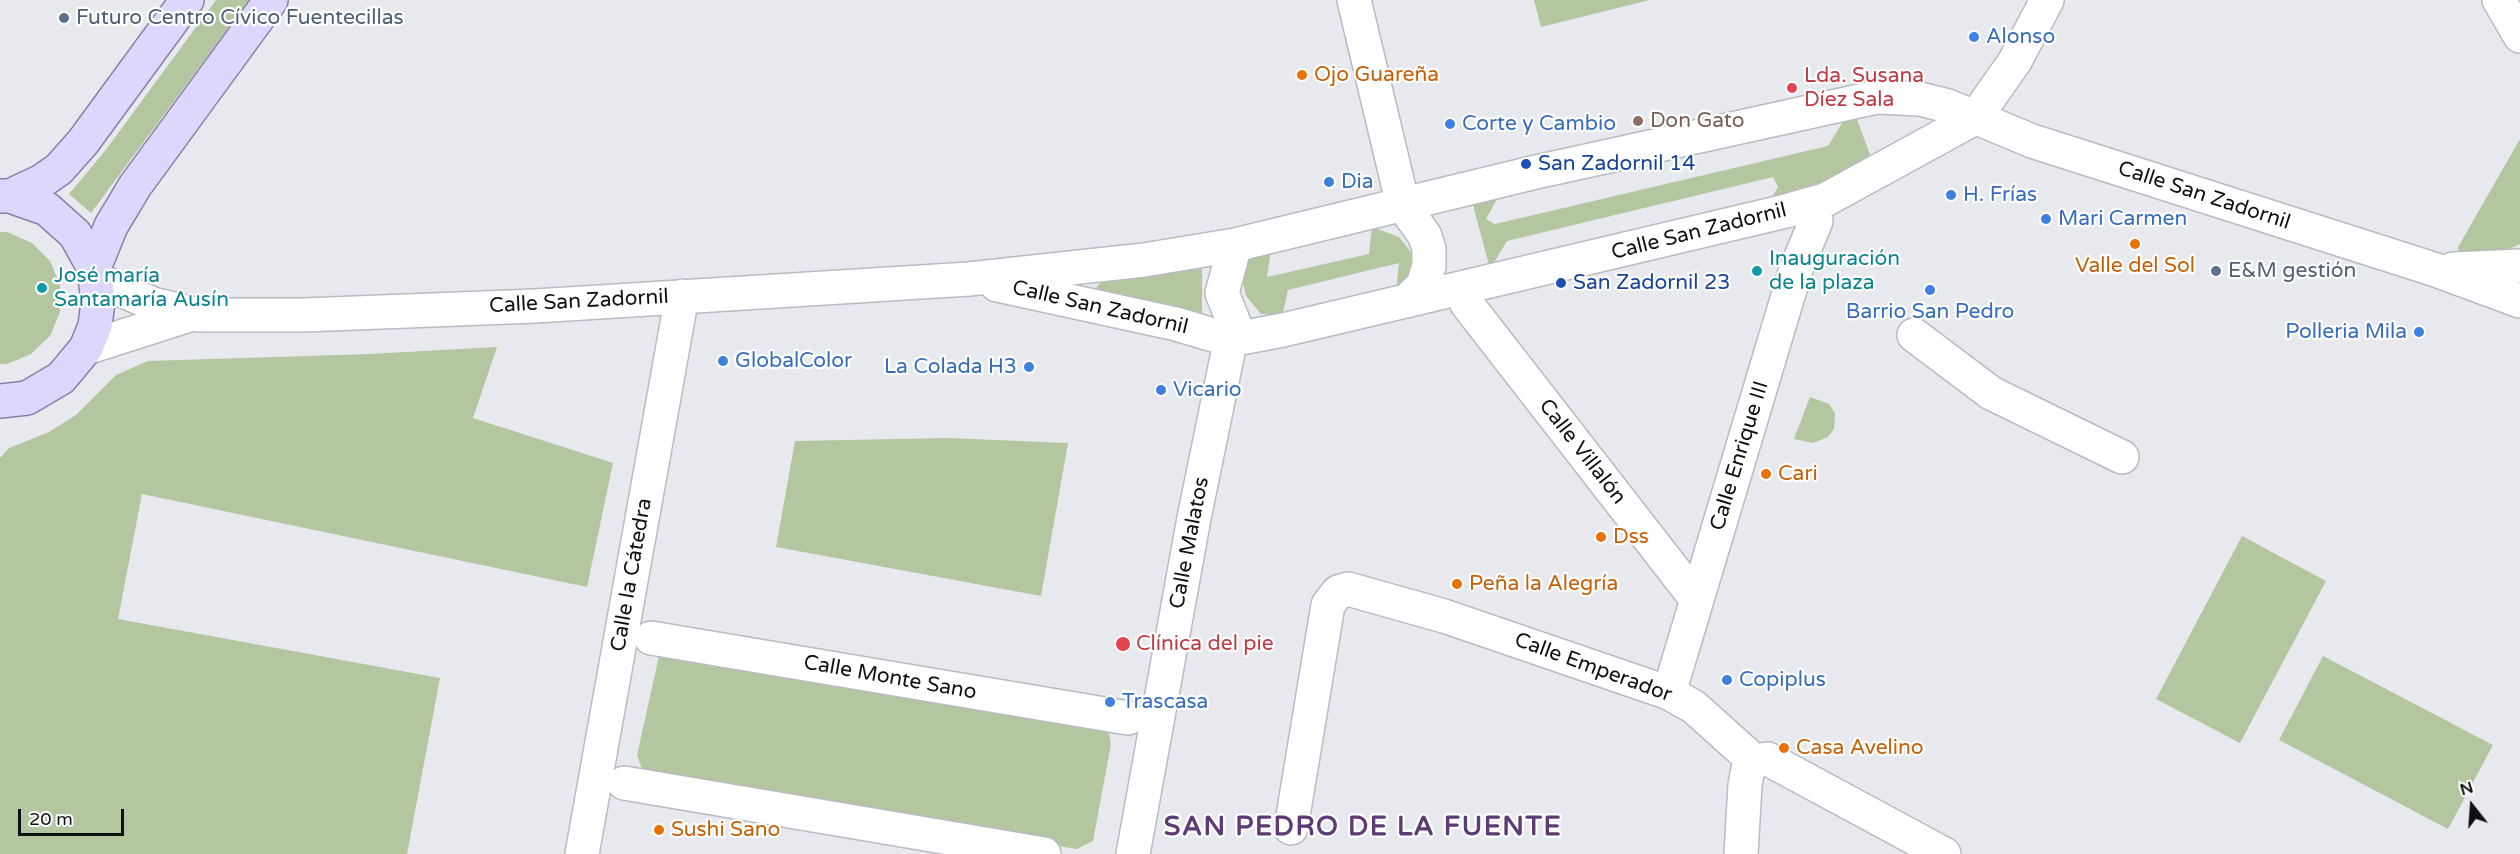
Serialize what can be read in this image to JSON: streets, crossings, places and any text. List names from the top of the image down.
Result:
{
  "streets": {
    "street": [
      "Calle San Zadornil",
      "Calle Villalón",
      "Calle Enrique III",
      "Calle Malatos",
      "Calle la Cátedra",
      "Calle Emperador",
      "Calle Monte Sano"
    ]
  },
  "crossings": [
    ["Calle San Zadornil", "Calle Malatos"],
    ["Calle San Zadornil", "Calle la Cátedra"],
    ["Calle Villalón", "Calle Enrique III"],
    ["Calle Enrique III", "Calle Emperador"]
  ],
  "districts": ["SAN PEDRO DE LA FUENTE"],
  "places": [
    "Futuro Centro Cívico Fuentecillas",
    "Alonso",
    "Ojo Guareña",
    "Lda. Susana Díez Sala",
    "Don Gato",
    "Corte y Cambio",
    "San Zadornil 14",
    "Dia",
    "H. Frías",
    "Mari Carmen",
    "Valle del Sol",
    "Inauguración de la plaza",
    "E&M gestión",
    "San Zadornil 23",
    "José maría Santamaría Ausín",
    "Barrio San Pedro",
    "Polleria Mila",
    "GlobalColor",
    "La Colada H3",
    "Vicario",
    "Cari",
    "Dss",
    "Peña la Alegría",
    "Clínica del pie",
    "Copiplus",
    "Trascasa",
    "Casa Avelino",
    "Sushi Sano"
  ],
  "scale_bar": "20 m",
  "north": "top"
}
